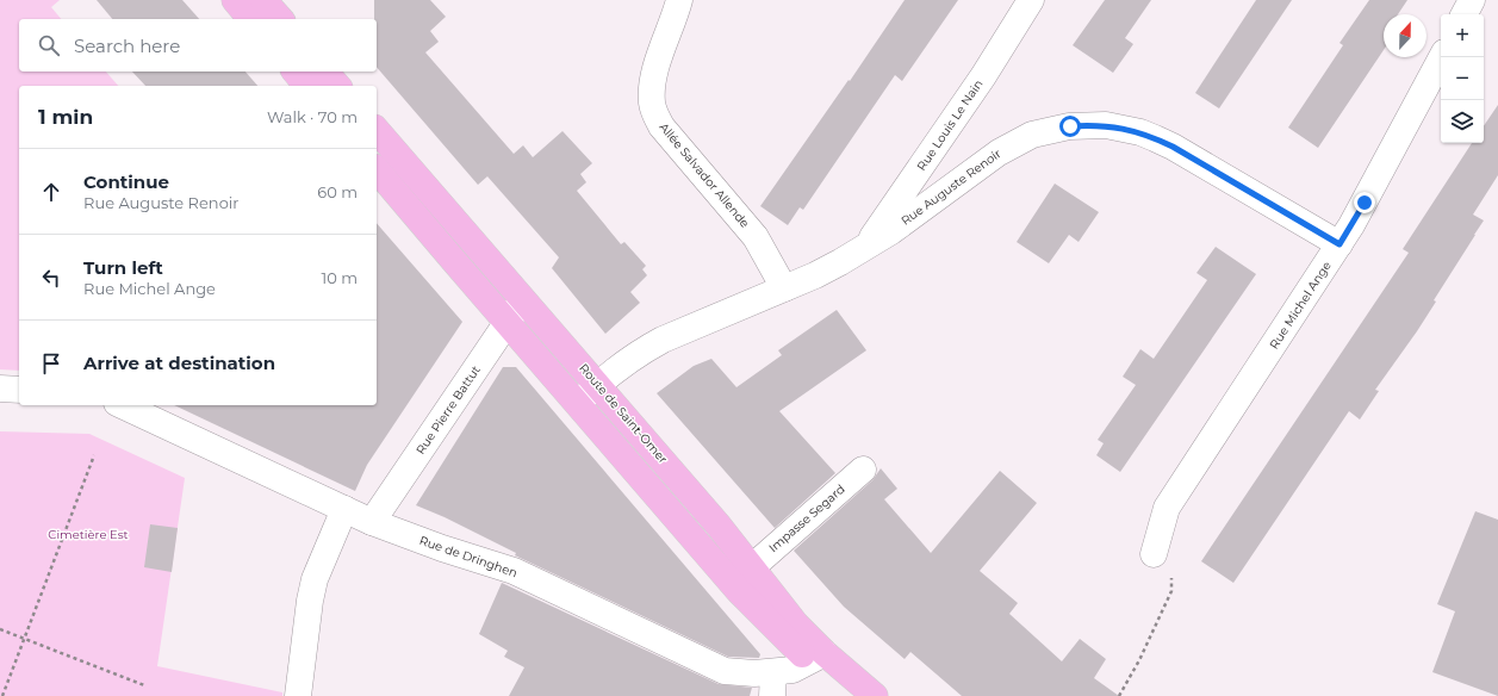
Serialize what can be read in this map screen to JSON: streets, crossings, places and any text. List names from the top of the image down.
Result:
{
  "streets": {
    "main road": ["Route de Saint-Omer"],
    "street": [
      "Rue Louis Le Nain",
      "Allée Salvador Allende",
      "Rue Auguste Renoir",
      "Rue Michel Ange",
      "Rue Pierre Battut",
      "Impasse Segard",
      "Rue de Dringhen"
    ]
  },
  "crossings": [
    ["Rue Louis Le Nain", "Rue Auguste Renoir"],
    ["Allée Salvador Allende", "Rue Auguste Renoir"],
    ["Rue Auguste Renoir", "Rue Michel Ange"],
    ["Rue Auguste Renoir", "Route de Saint-Omer"],
    ["Rue Pierre Battut", "Route de Saint-Omer"],
    ["Rue Pierre Battut", "Rue de Dringhen"],
    ["Route de Saint-Omer", "Impasse Segard"],
    ["Route de Saint-Omer", "Rue de Dringhen"]
  ],
  "parks": ["Cimetière Est"],
  "north": "top",
  "page": {
    "map_buttons": ["+", "−"],
    "search": "Search here",
    "heading": ["1 min", "Walk · 70 m"],
    "list": [
      ["Continue", "Rue Auguste Renoir", "60 m"],
      ["Turn left", "Rue Michel Ange", "10 m"],
      "Arrive at destination"
    ]
  }
}
